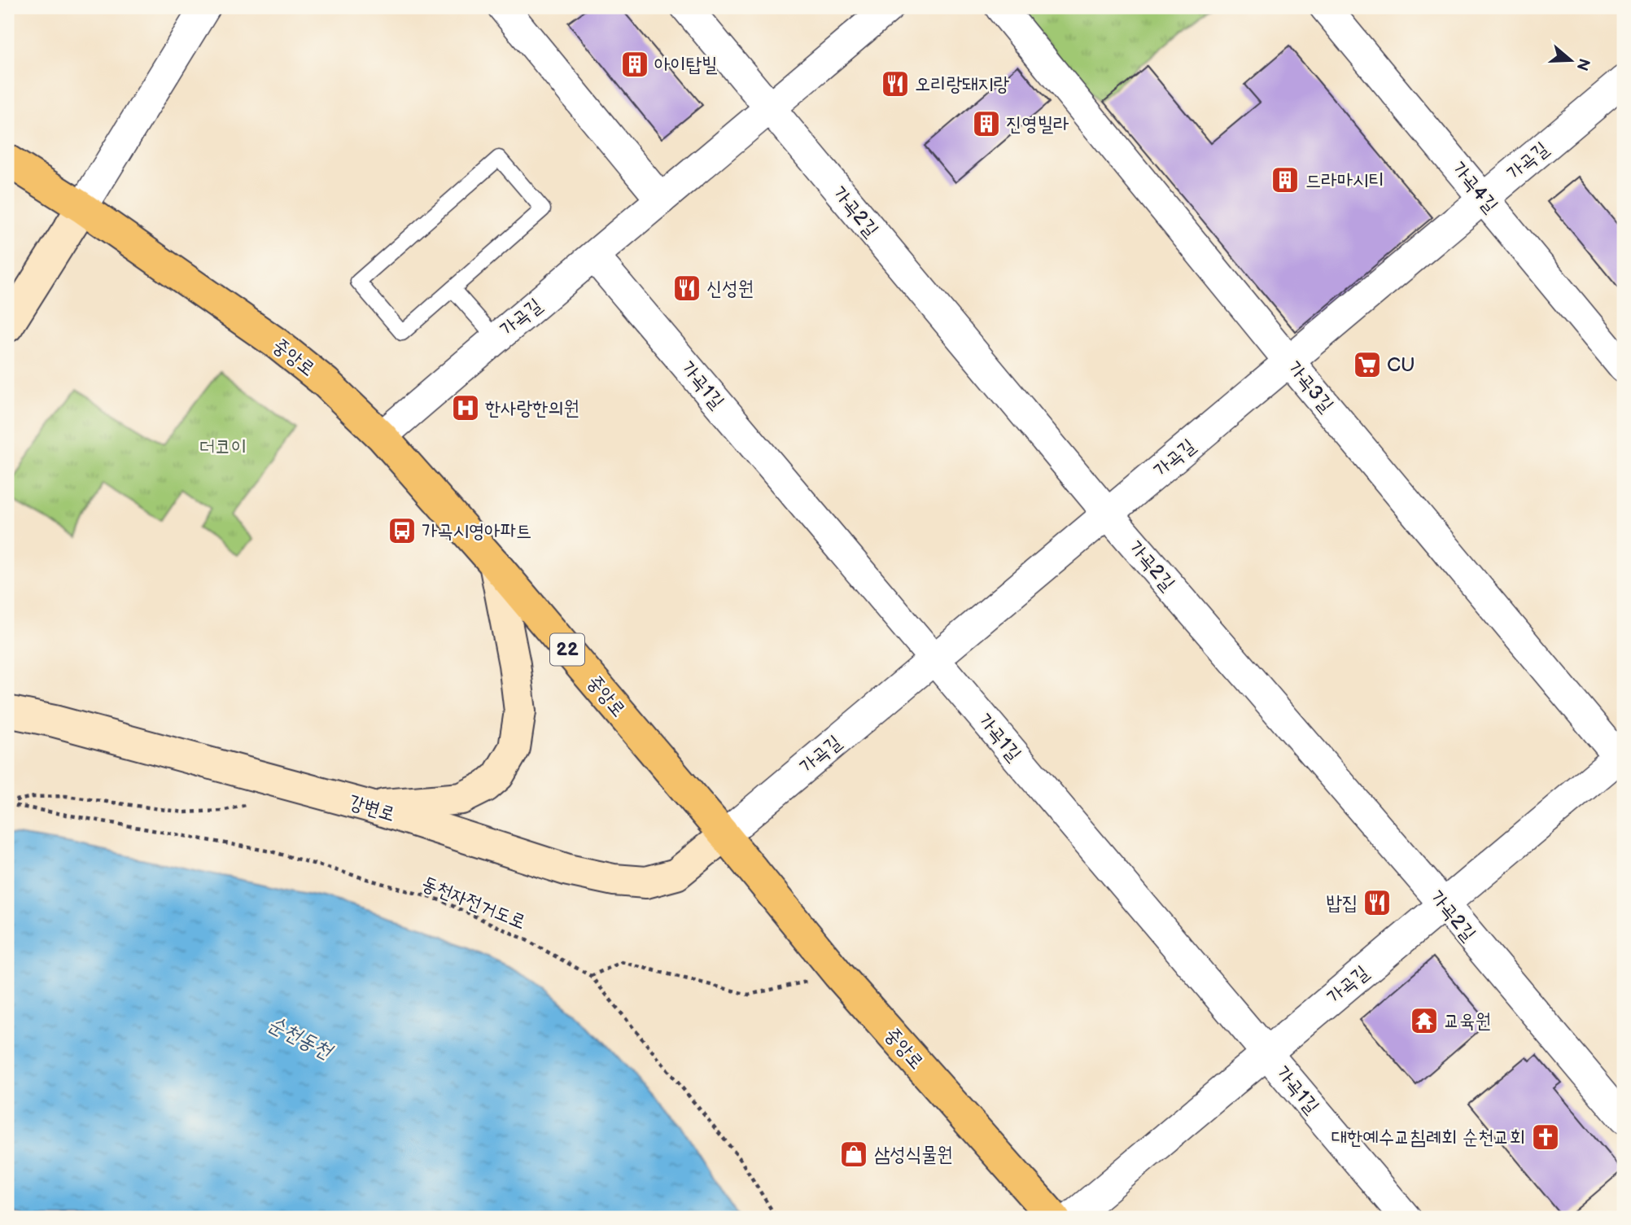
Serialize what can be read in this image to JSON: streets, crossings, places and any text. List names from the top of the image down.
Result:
{
  "streets": {
    "main road": ["중앙로", "22", "강변로"],
    "street": [
      "가곡길",
      "가곡4길",
      "가곡2길",
      "가곡1길",
      "가곡3길"
    ],
    "path": ["동천자전거도로"]
  },
  "crossings": [
    ["가곡길", "가곡4길"],
    ["가곡길", "가곡2길"],
    ["가곡길", "중앙로"],
    ["가곡길", "가곡1길"],
    ["가곡길", "가곡3길"],
    ["가곡길", "강변로"],
    ["중앙로", "강변로"]
  ],
  "water": ["순천동천"],
  "parks": ["더코이"],
  "places": {
    "building": ["아이탑빌", "진영빌라", "드라마시티"],
    "restaurant": ["오리랑돼지랑", "신성원", "밥집"],
    "supermarket": ["CU"],
    "hospital": ["한사랑한의원"],
    "bus stop": ["가곡시영아파트"],
    "temple": ["교육원"],
    "church": ["대한예수교침례회 순천교회"],
    "shop": ["삼성식물원"]
  },
  "north": "right"
}
